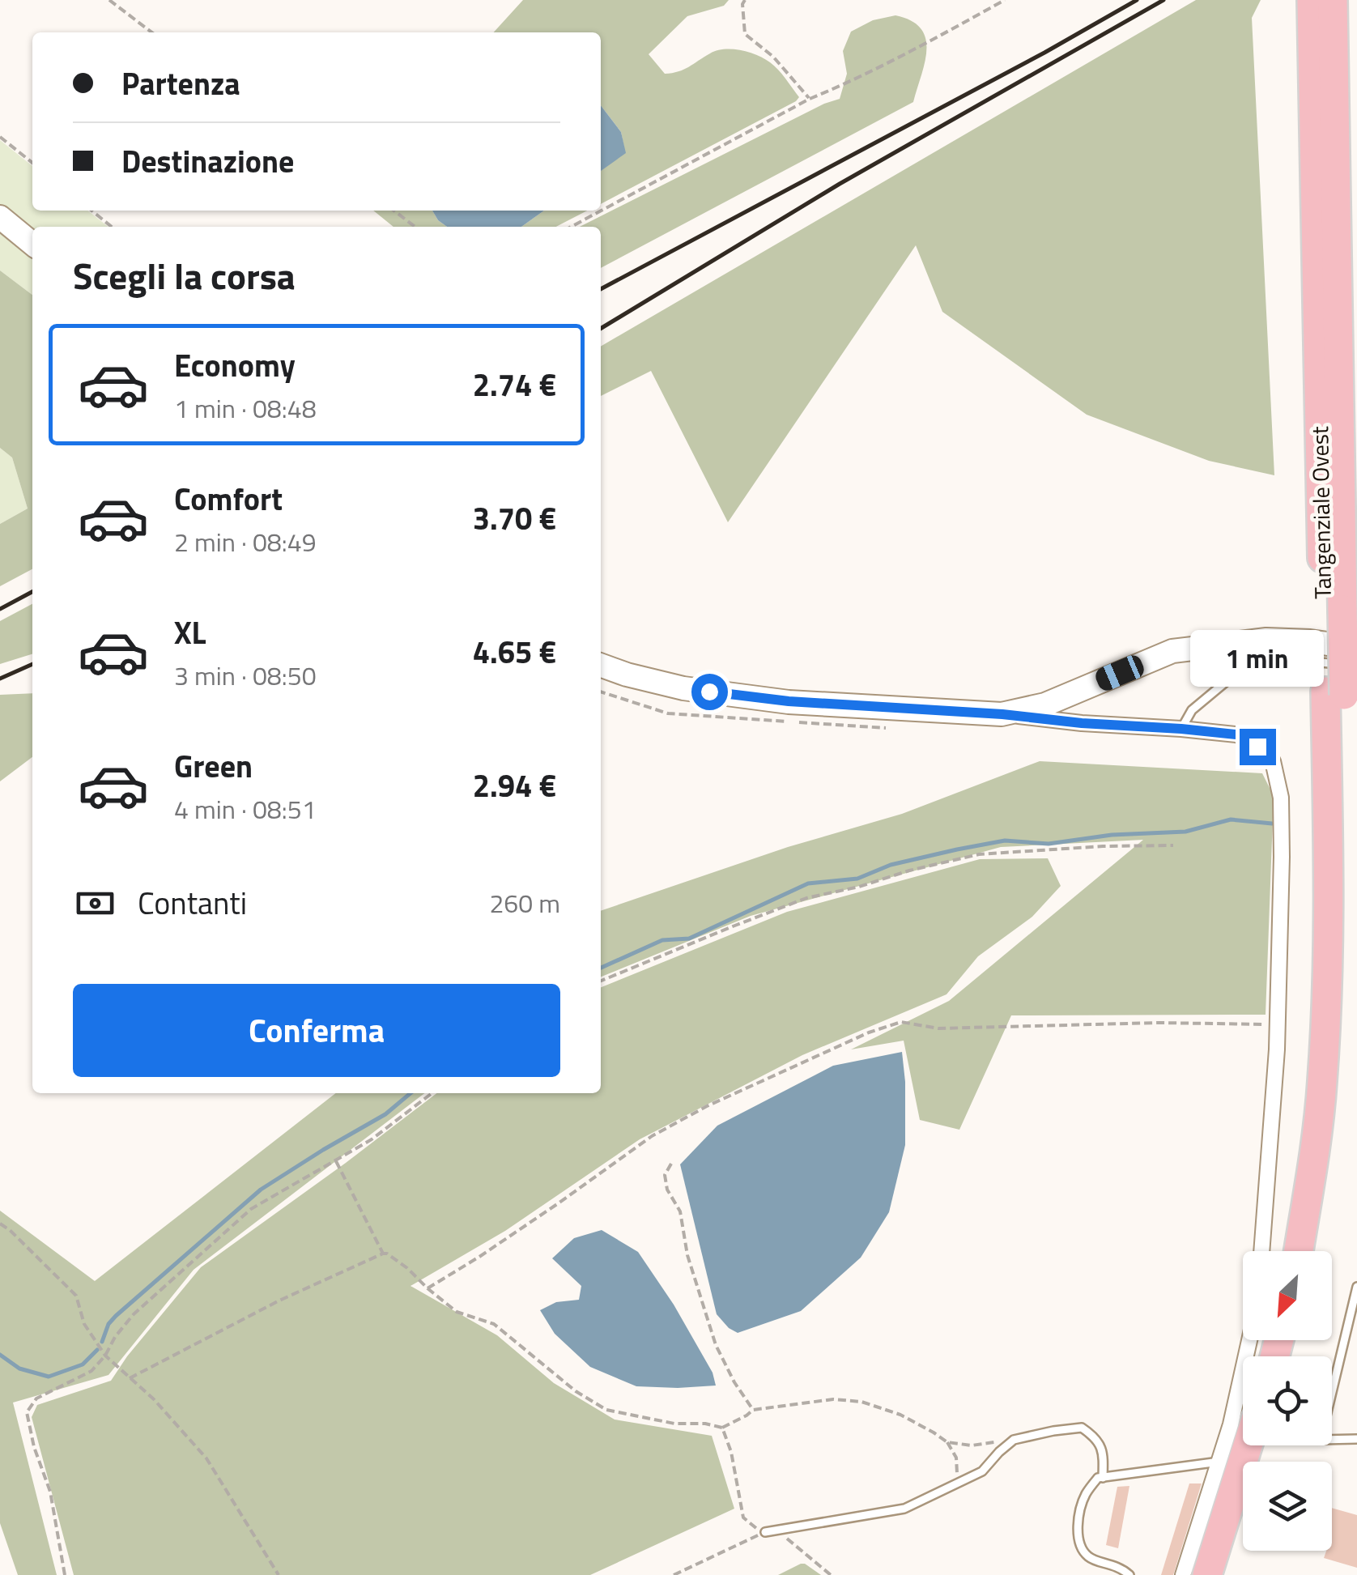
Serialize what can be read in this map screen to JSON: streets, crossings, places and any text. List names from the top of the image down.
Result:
{
  "streets": {
    "highway": ["Tangenziale Ovest"]
  },
  "north": "bottom left",
  "page": {
    "banner": ["Partenza", "Destinazione"],
    "heading": "Scegli la corsa",
    "list": [
      {
        "name": "Economy",
        "note": "1 min · 08:48",
        "value": "2.74 €"
      },
      {
        "name": "Comfort",
        "note": "2 min · 08:49",
        "value": "3.70 €"
      },
      {
        "name": "XL",
        "note": "3 min · 08:50",
        "value": "4.65 €"
      },
      {
        "name": "Green",
        "note": "4 min · 08:51",
        "value": "2.94 €"
      }
    ],
    "bubble": "1 min",
    "pay": ["Contanti", "260 m"],
    "buttons": "Conferma"
  }
}
